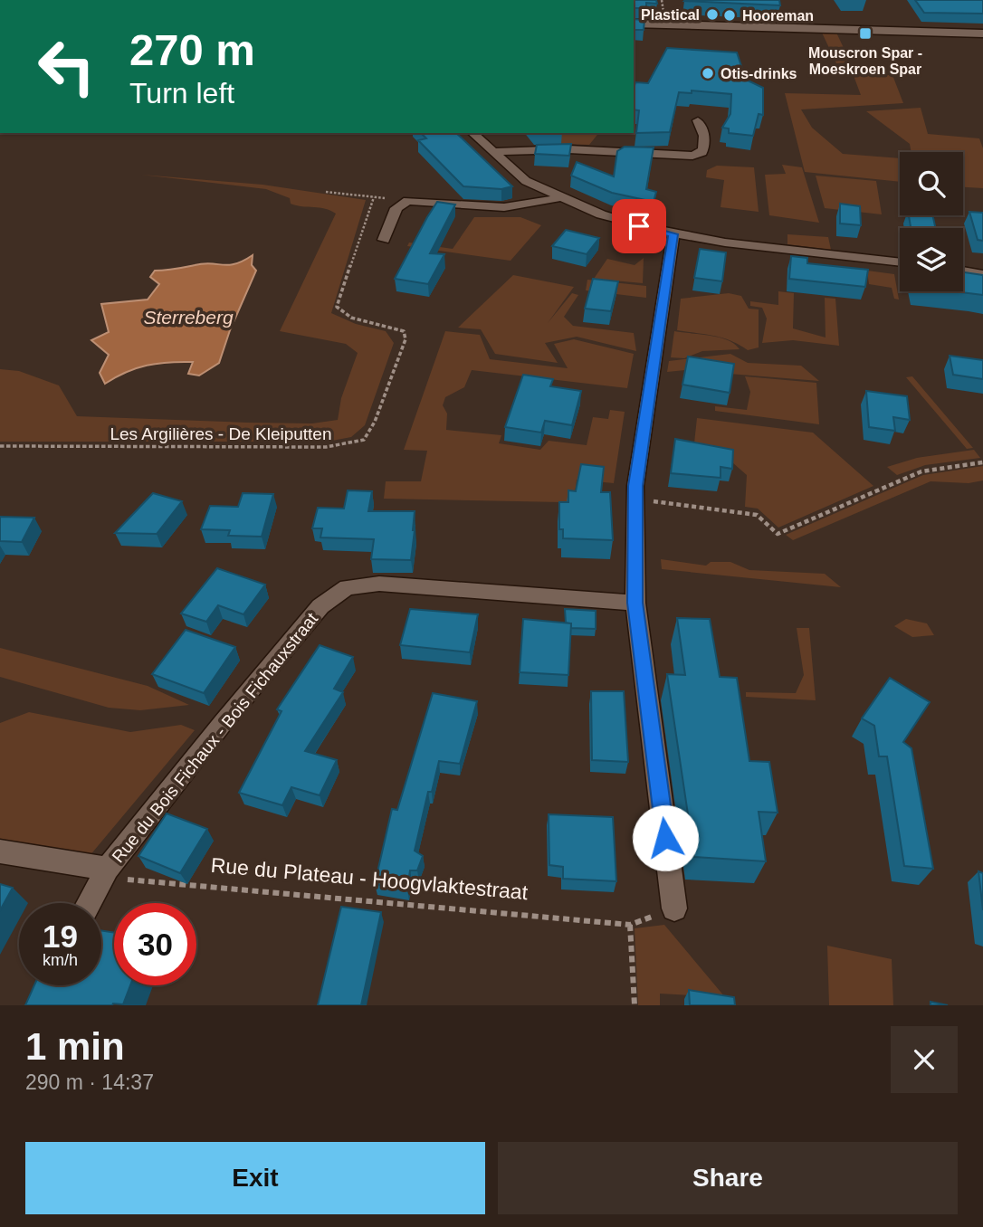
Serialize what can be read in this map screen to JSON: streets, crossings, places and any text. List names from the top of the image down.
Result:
{
  "streets": {
    "street": ["Rue du Bois Fichaux - Bois Fichauxstraat"],
    "path": ["Les Argilières - De Kleiputten", "Rue du Plateau - Hoogvlaktestraat"]
  },
  "crossings": [
    ["Rue du Bois Fichaux - Bois Fichauxstraat", "Rue du Plateau - Hoogvlaktestraat"]
  ],
  "water": ["Sterreberg"],
  "places": {
    "other": ["Plastical", "Hooreman", "Otis-drinks"],
    "transit": ["Mouscron Spar - Moeskroen Spar"]
  },
  "page": {
    "turn": ["270 m", "Turn left"],
    "speed": "19 km/h",
    "limit": "30",
    "heading": ["1 min", "290 m · 14:37"],
    "buttons": ["Exit", "Share"]
  }
}
